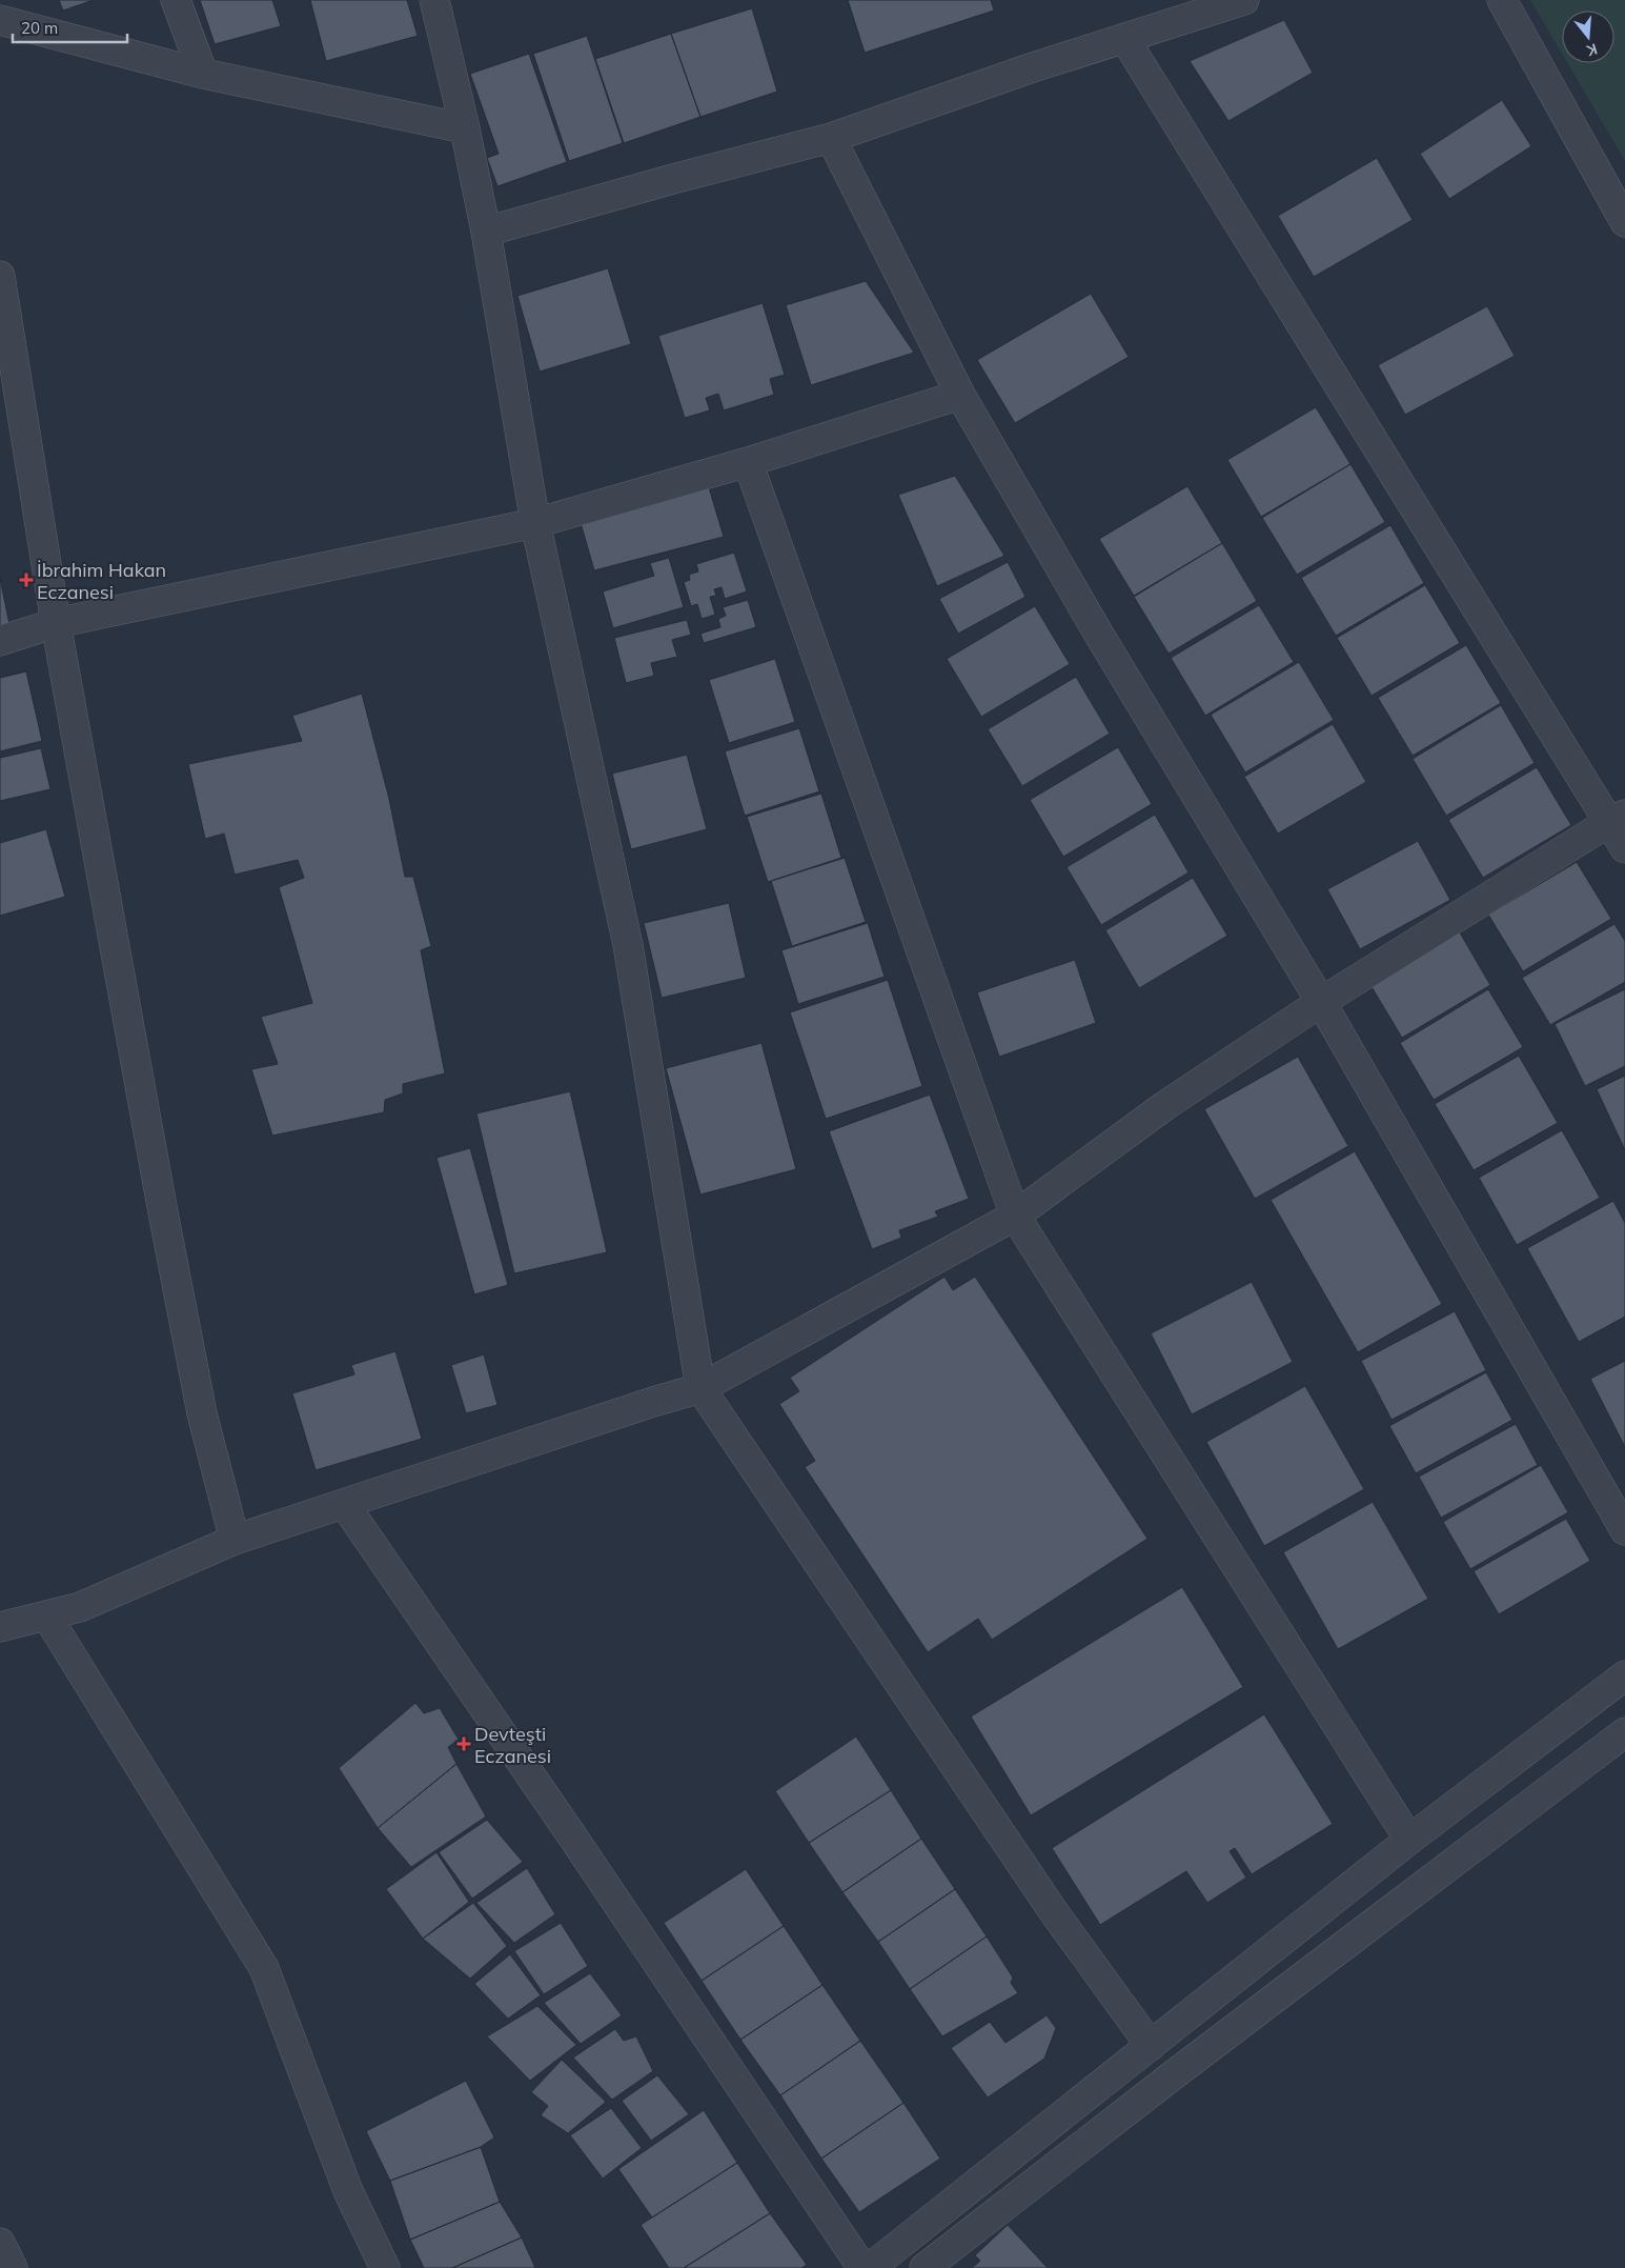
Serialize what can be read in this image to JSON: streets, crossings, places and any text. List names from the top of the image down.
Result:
{
  "places": {
    "health": ["İbrahim Hakan Eczanesi", "Devteşti Eczanesi"]
  },
  "scale_bar": "20 m",
  "north": "bottom"
}
